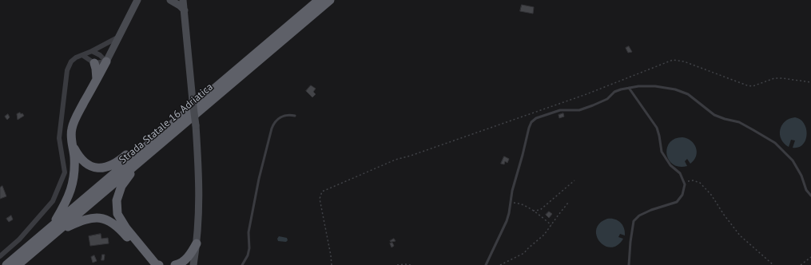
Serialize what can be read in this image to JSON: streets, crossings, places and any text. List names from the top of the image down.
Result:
{
  "streets": {
    "highway": ["Strada Statale 16 Adriatica"]
  }
}
